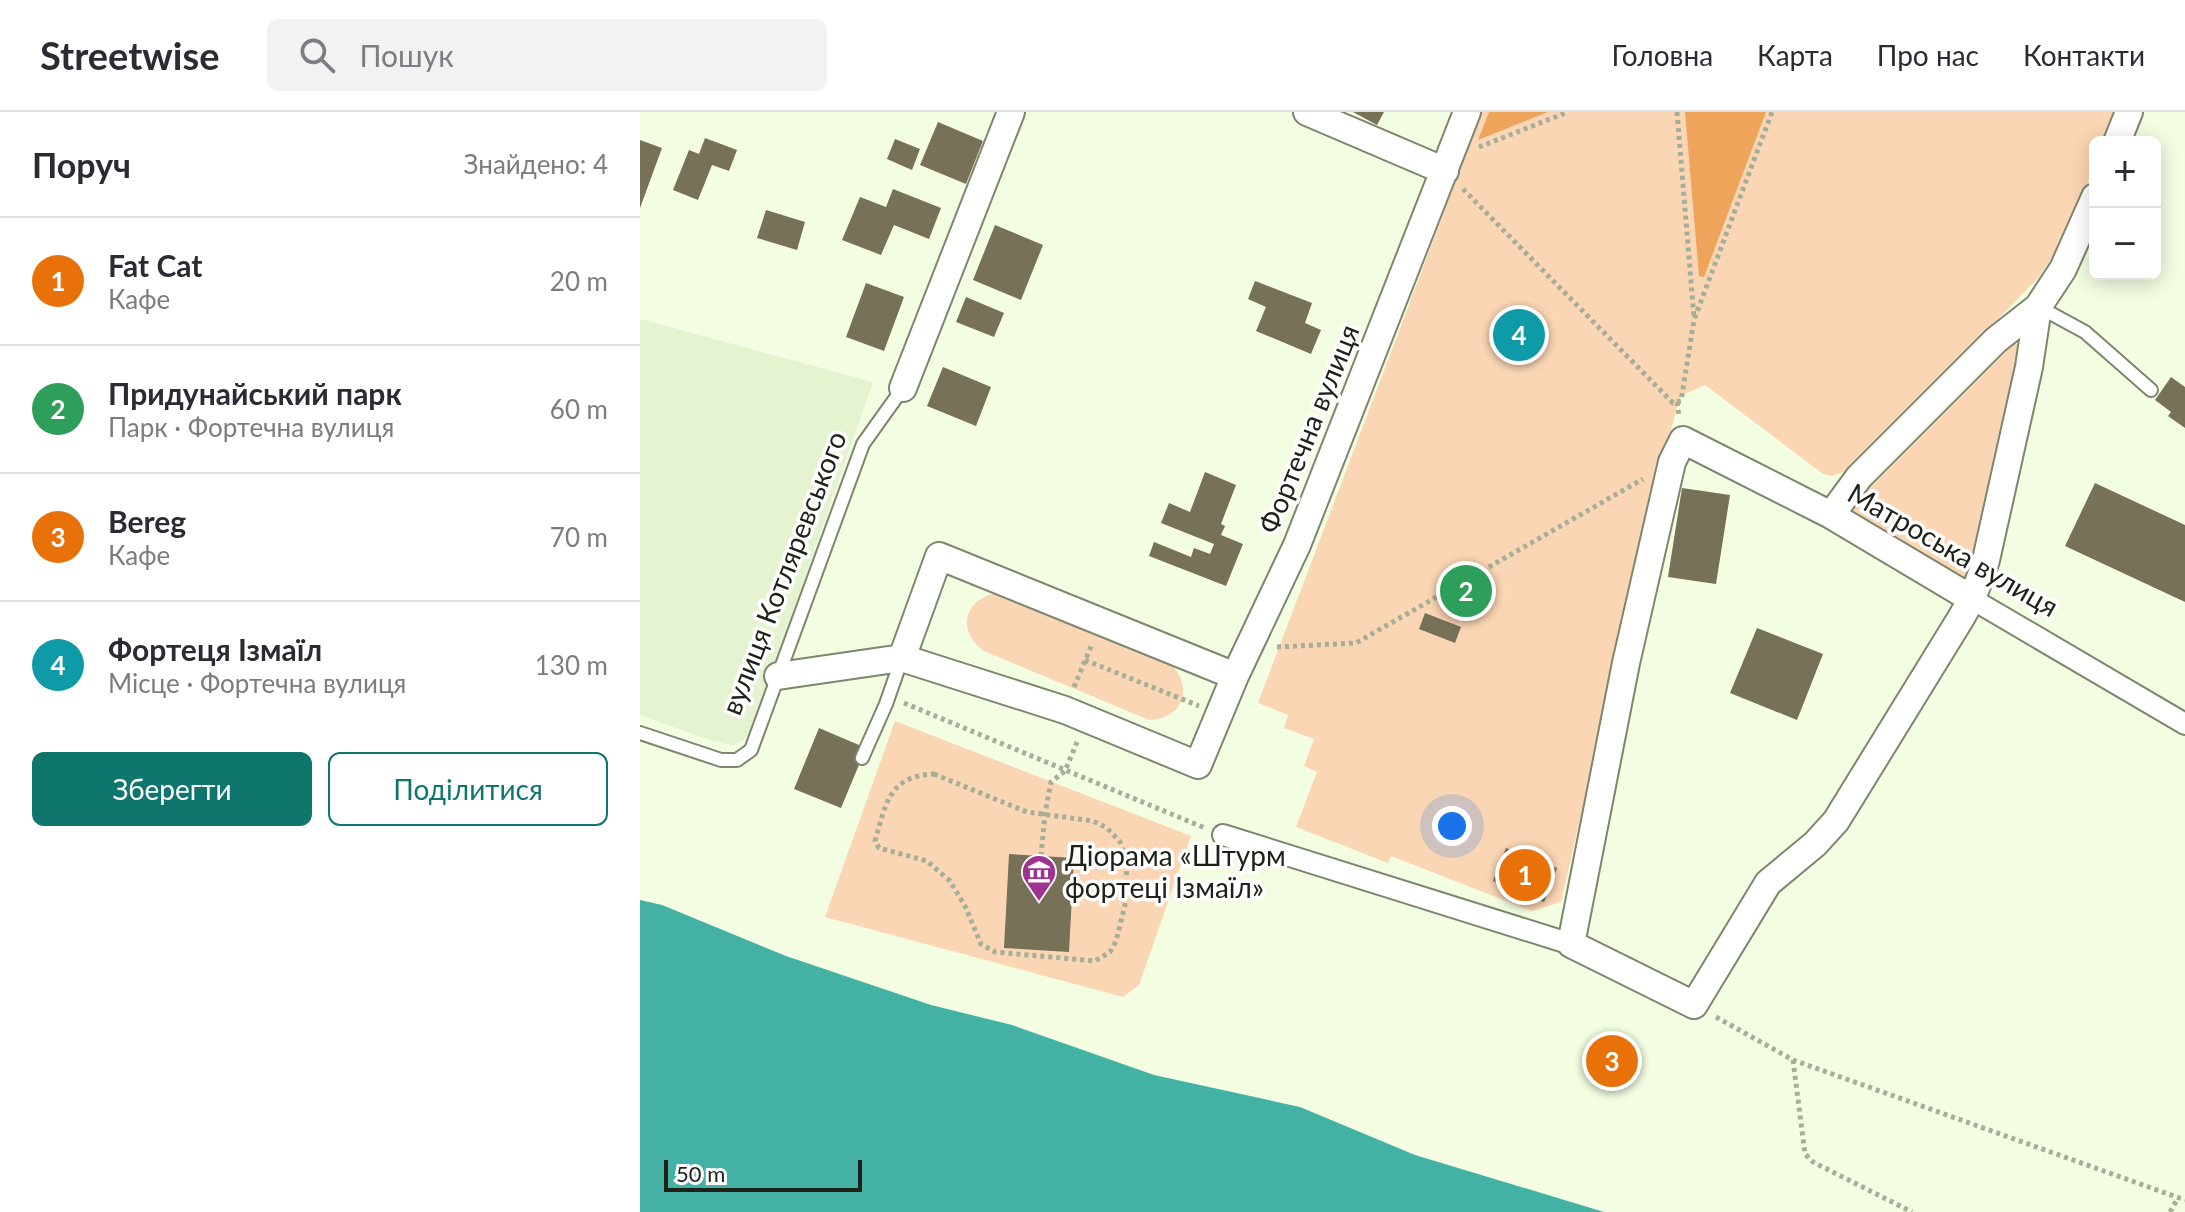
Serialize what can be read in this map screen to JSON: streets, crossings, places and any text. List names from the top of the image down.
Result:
{
  "streets": {
    "street": ["Фортечна вулиця", "Матроська вулиця", "вулиця Котляревського"]
  },
  "places": {
    "museum": ["Діорама «Штурм фортеці Ізмаїл»"]
  },
  "scale_bar": "50 m",
  "page": {
    "header": "Streetwise",
    "search": "Пошук",
    "nav": [
      "Головна",
      "Карта",
      "Про нас",
      "Контакти"
    ],
    "heading": ["Поруч", "Знайдено: 4"],
    "map_buttons": ["+", "−"],
    "list": [
      {
        "mark": "1",
        "name": "Fat Cat",
        "note": "Кафе",
        "value": "20 m"
      },
      {
        "mark": "2",
        "name": "Придунайський парк",
        "note": "Парк · Фортечна вулиця",
        "value": "60 m"
      },
      {
        "mark": "3",
        "name": "Bereg",
        "note": "Кафе",
        "value": "70 m"
      },
      {
        "mark": "4",
        "name": "Фортеця Ізмаїл",
        "note": "Місце · Фортечна вулиця",
        "value": "130 m"
      }
    ],
    "pins": [
      "4",
      "2",
      "1",
      "3"
    ],
    "buttons": ["Зберегти", "Поділитися"],
    "scale": "50 m"
  }
}
